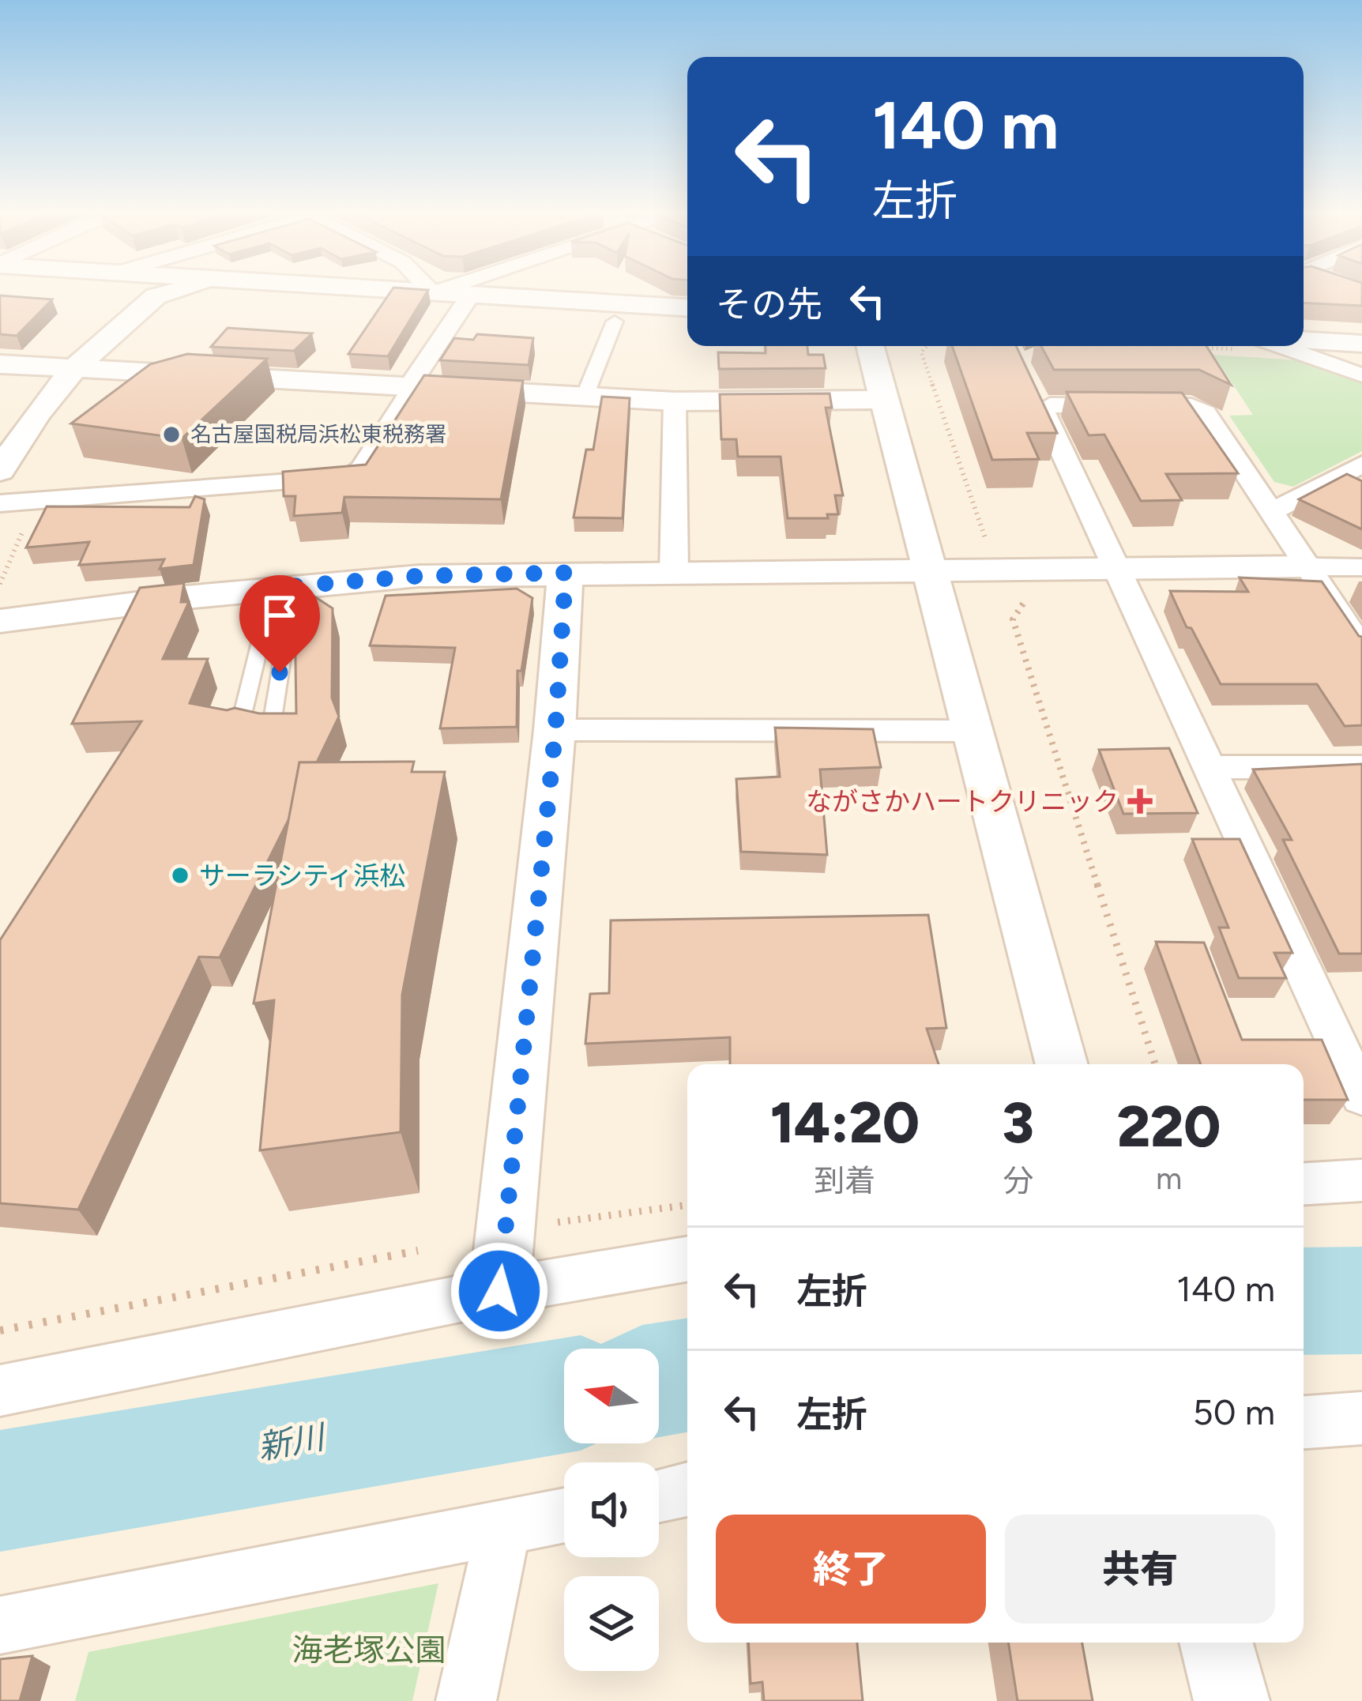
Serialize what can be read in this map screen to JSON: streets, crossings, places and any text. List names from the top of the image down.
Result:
{
  "water": ["新川"],
  "parks": ["海老塚公園"],
  "places": {
    "other": ["名古屋国税局浜松東税務署", "サーラシティ浜松"],
    "health": ["ながさかハートクリニック"]
  },
  "north": "left",
  "page": {
    "turn": ["140 m", "左折"],
    "then": "その先",
    "eta": [
      "14:20",
      "到着",
      "3",
      "分",
      "220",
      "m"
    ],
    "list": [
      {
        "name": "左折",
        "value": "140 m"
      },
      {
        "name": "左折",
        "value": "50 m"
      }
    ],
    "buttons": ["終了", "共有"]
  }
}
